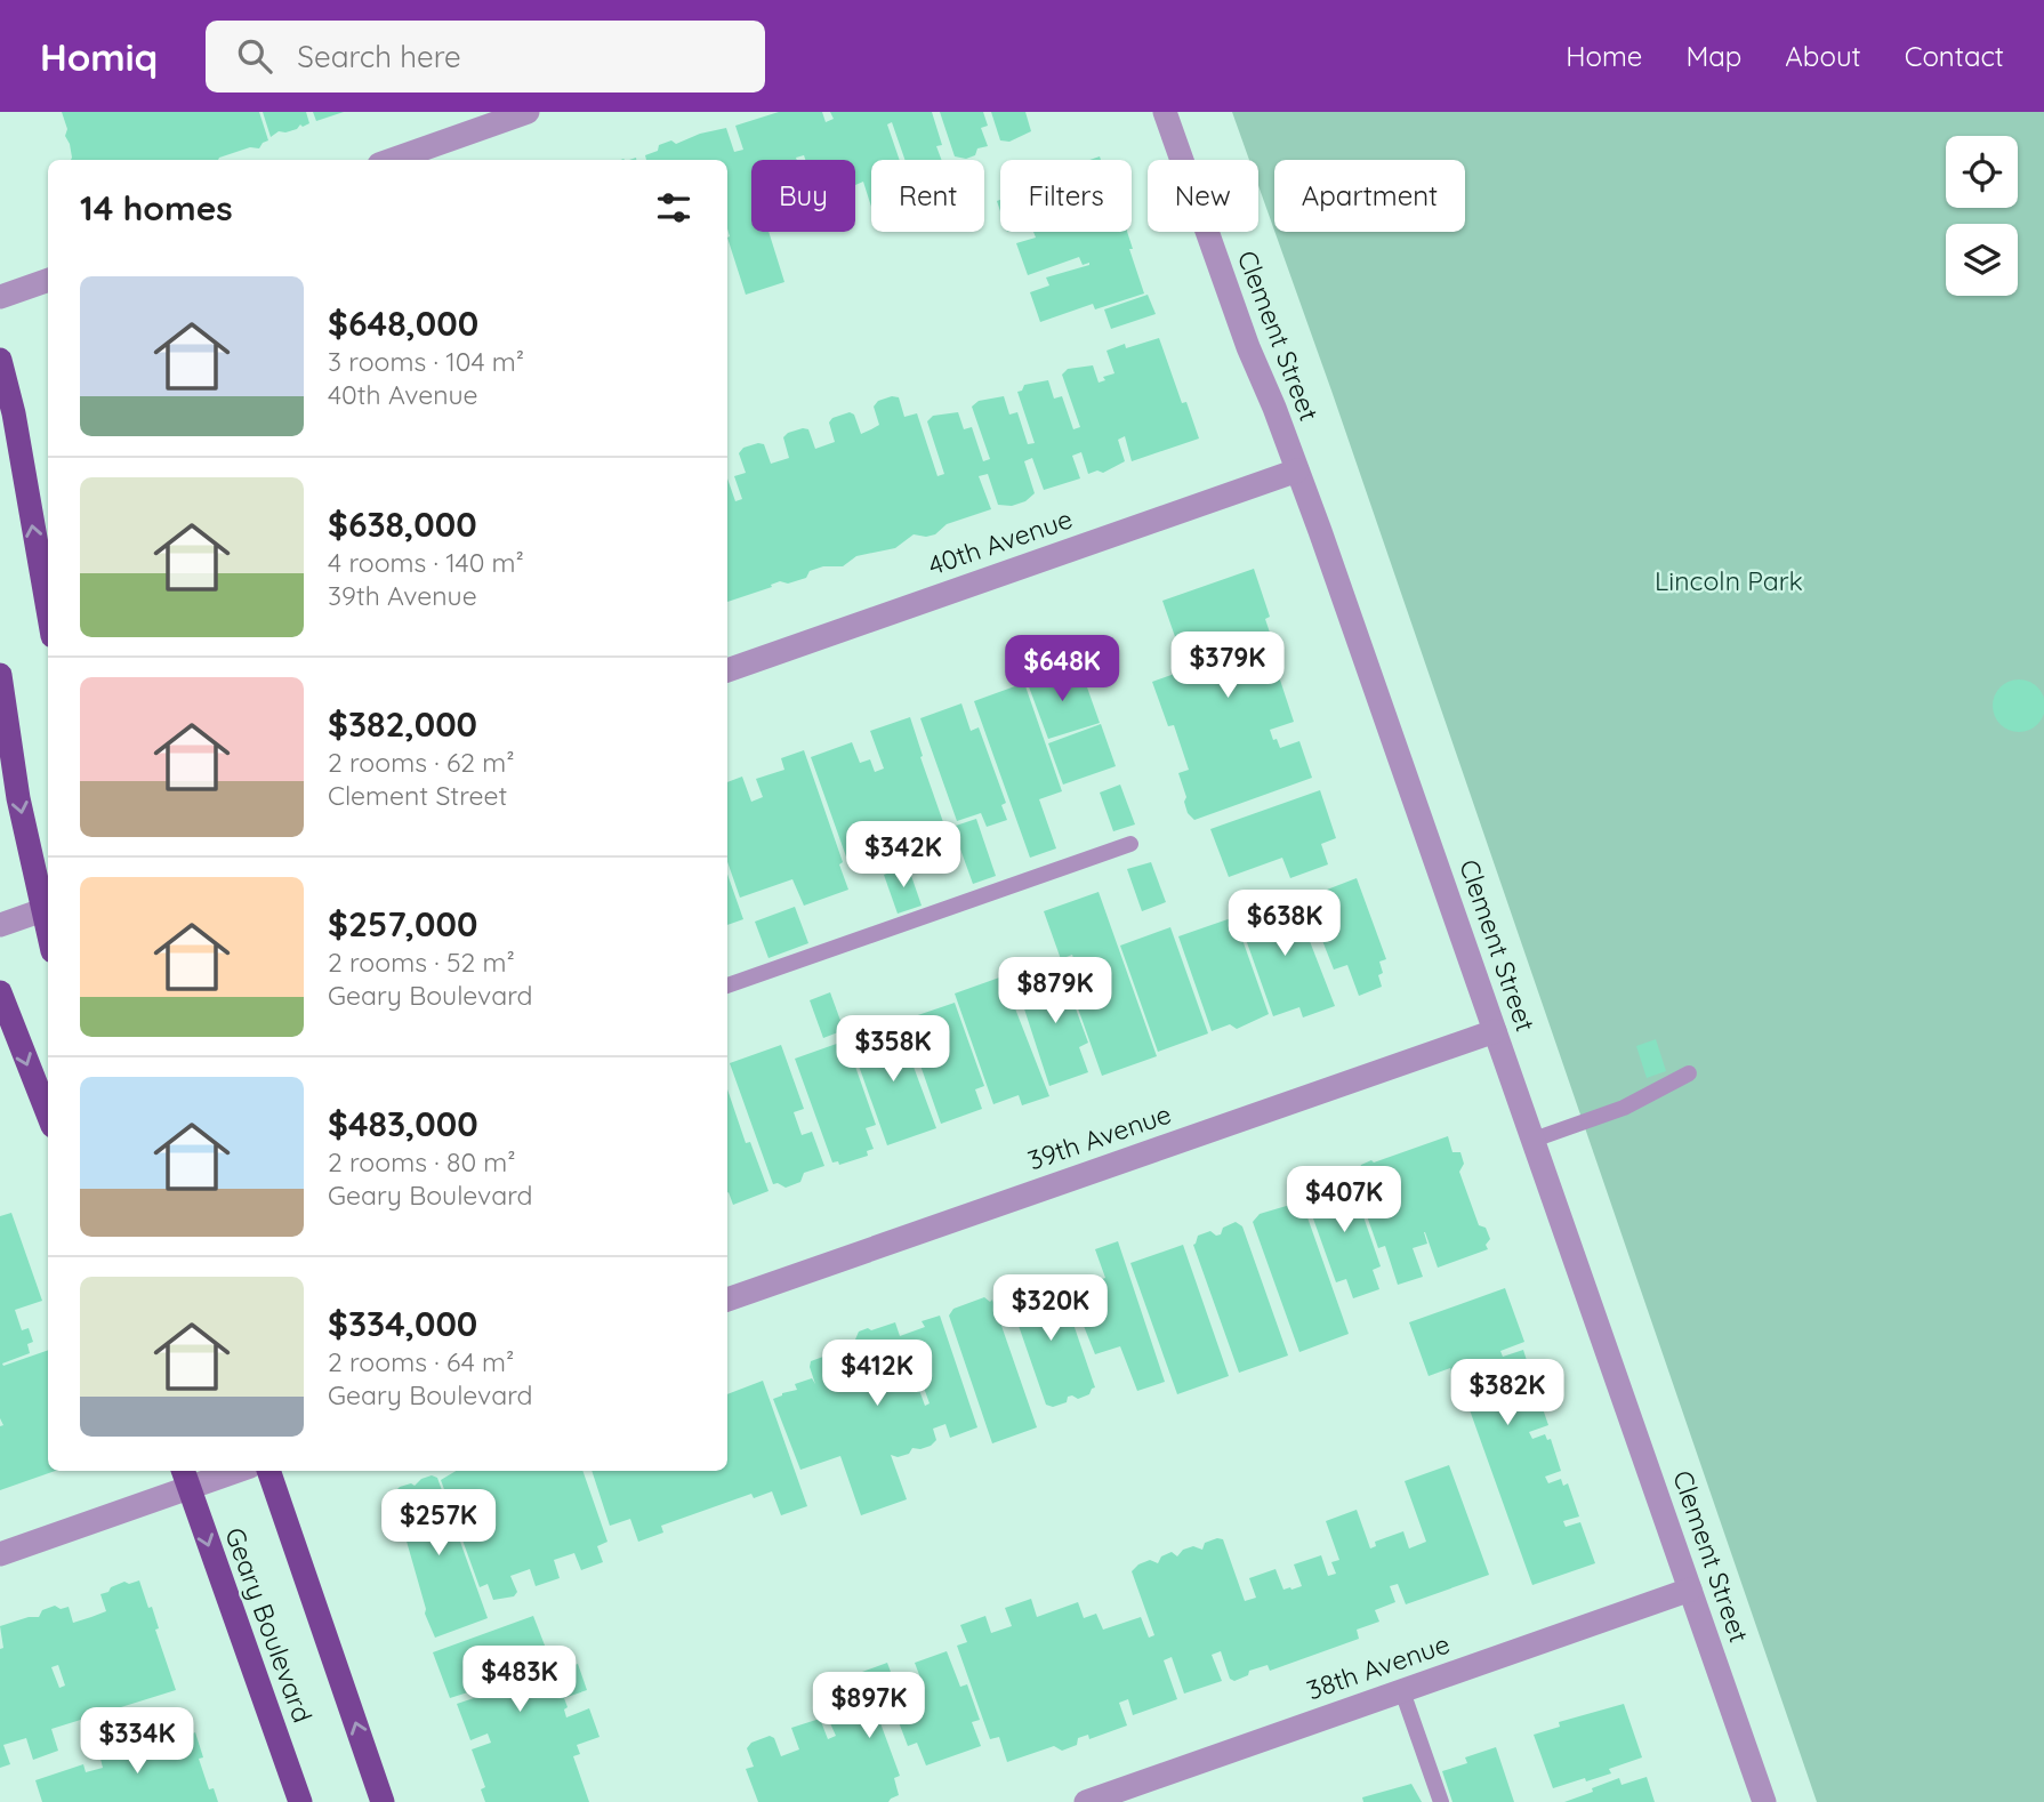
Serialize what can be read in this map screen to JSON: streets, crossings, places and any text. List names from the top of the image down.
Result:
{
  "streets": {
    "main road": ["Geary Boulevard"],
    "street": [
      "Clement Street",
      "40th Avenue",
      "39th Avenue",
      "38th Avenue"
    ]
  },
  "crossings": [
    ["Clement Street", "40th Avenue"],
    ["Clement Street", "39th Avenue"],
    ["Clement Street", "38th Avenue"]
  ],
  "parks": ["Lincoln Park"],
  "page": {
    "header": "Homiq",
    "search": "Search here",
    "nav": [
      "Home",
      "Map",
      "About",
      "Contact"
    ],
    "chip": [
      "Buy",
      "Rent",
      "Filters",
      "New",
      "Apartment"
    ],
    "heading": "14 homes",
    "list": [
      {
        "name": "$648,000",
        "note": "3 rooms · 104 m² · 40th Avenue"
      },
      {
        "name": "$638,000",
        "note": "4 rooms · 140 m² · 39th Avenue"
      },
      {
        "name": "$382,000",
        "note": "2 rooms · 62 m² · Clement Street"
      },
      {
        "name": "$257,000",
        "note": "2 rooms · 52 m² · Geary Boulevard"
      },
      {
        "name": "$483,000",
        "note": "2 rooms · 80 m² · Geary Boulevard"
      },
      {
        "name": "$334,000",
        "note": "2 rooms · 64 m² · Geary Boulevard"
      }
    ],
    "price": [
      "$379K",
      "$648K",
      "$342K",
      "$638K",
      "$879K",
      "$358K",
      "$407K",
      "$320K",
      "$412K",
      "$382K",
      "$257K",
      "$483K",
      "$897K",
      "$334K"
    ]
  }
}
